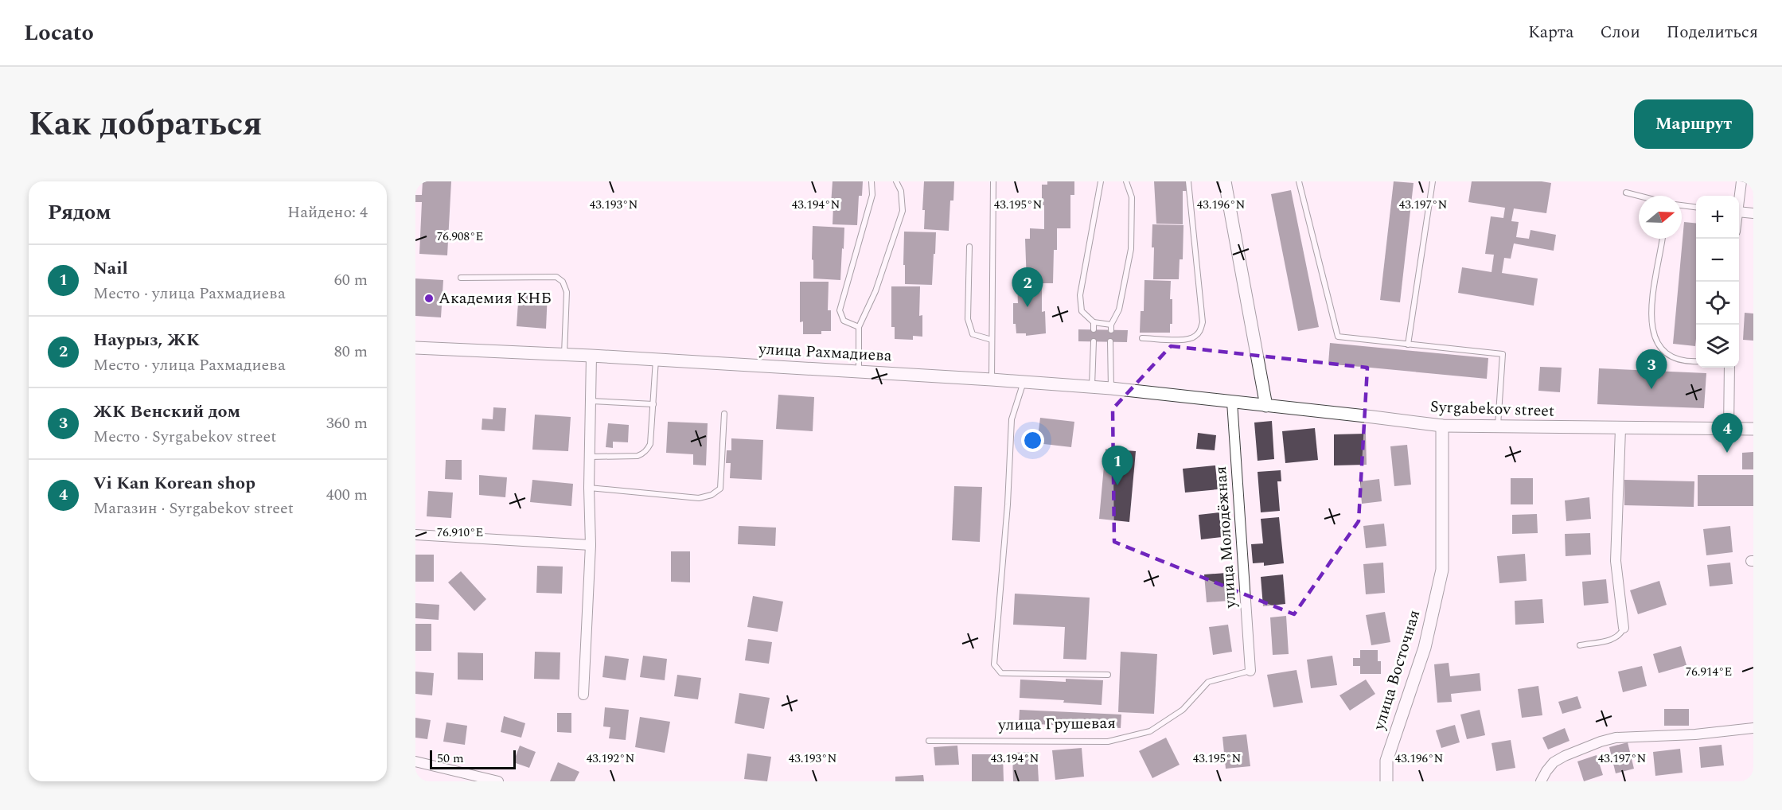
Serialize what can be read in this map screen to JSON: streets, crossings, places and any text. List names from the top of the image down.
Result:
{
  "streets": {
    "street": [
      "улица Рахмадиева",
      "Syrgabekov street",
      "улица Молодёжная",
      "улица Восточная"
    ],
    "lane": ["улица Грушевая"]
  },
  "crossings": [
    ["улица Рахмадиева", "Syrgabekov street"],
    ["улица Рахмадиева", "улица Молодёжная"],
    ["Syrgabekov street", "улица Молодёжная"],
    ["Syrgabekov street", "улица Восточная"],
    ["улица Молодёжная", "улица Грушевая"]
  ],
  "places": ["Академия КНБ"],
  "scale_bar": "50 m",
  "north": "right",
  "page": {
    "header": "Locato",
    "nav": ["Карта", "Слои", "Поделиться"],
    "title": "Как добраться",
    "buttons": "Маршрут",
    "heading": ["Рядом", "Найдено: 4"],
    "map_buttons": ["+", "−"],
    "list": [
      {
        "mark": "1",
        "name": "Nail",
        "note": "Место · улица Рахмадиева",
        "value": "60 m"
      },
      {
        "mark": "2",
        "name": "Наурыз, ЖК",
        "note": "Место · улица Рахмадиева",
        "value": "80 m"
      },
      {
        "mark": "3",
        "name": "ЖК Венский дом",
        "note": "Место · Syrgabekov street",
        "value": "360 m"
      },
      {
        "mark": "4",
        "name": "Vi Kan Korean shop",
        "note": "Магазин · Syrgabekov street",
        "value": "400 m"
      }
    ],
    "pins": [
      "2",
      "3",
      "4",
      "1"
    ],
    "scale": "50 m"
  },
  "coordinates": [
    "43.193°N",
    "43.194°N",
    "43.195°N",
    "43.196°N",
    "43.197°N",
    "76.908°E",
    "76.910°E",
    "76.914°E",
    "43.192°N"
  ]
}
